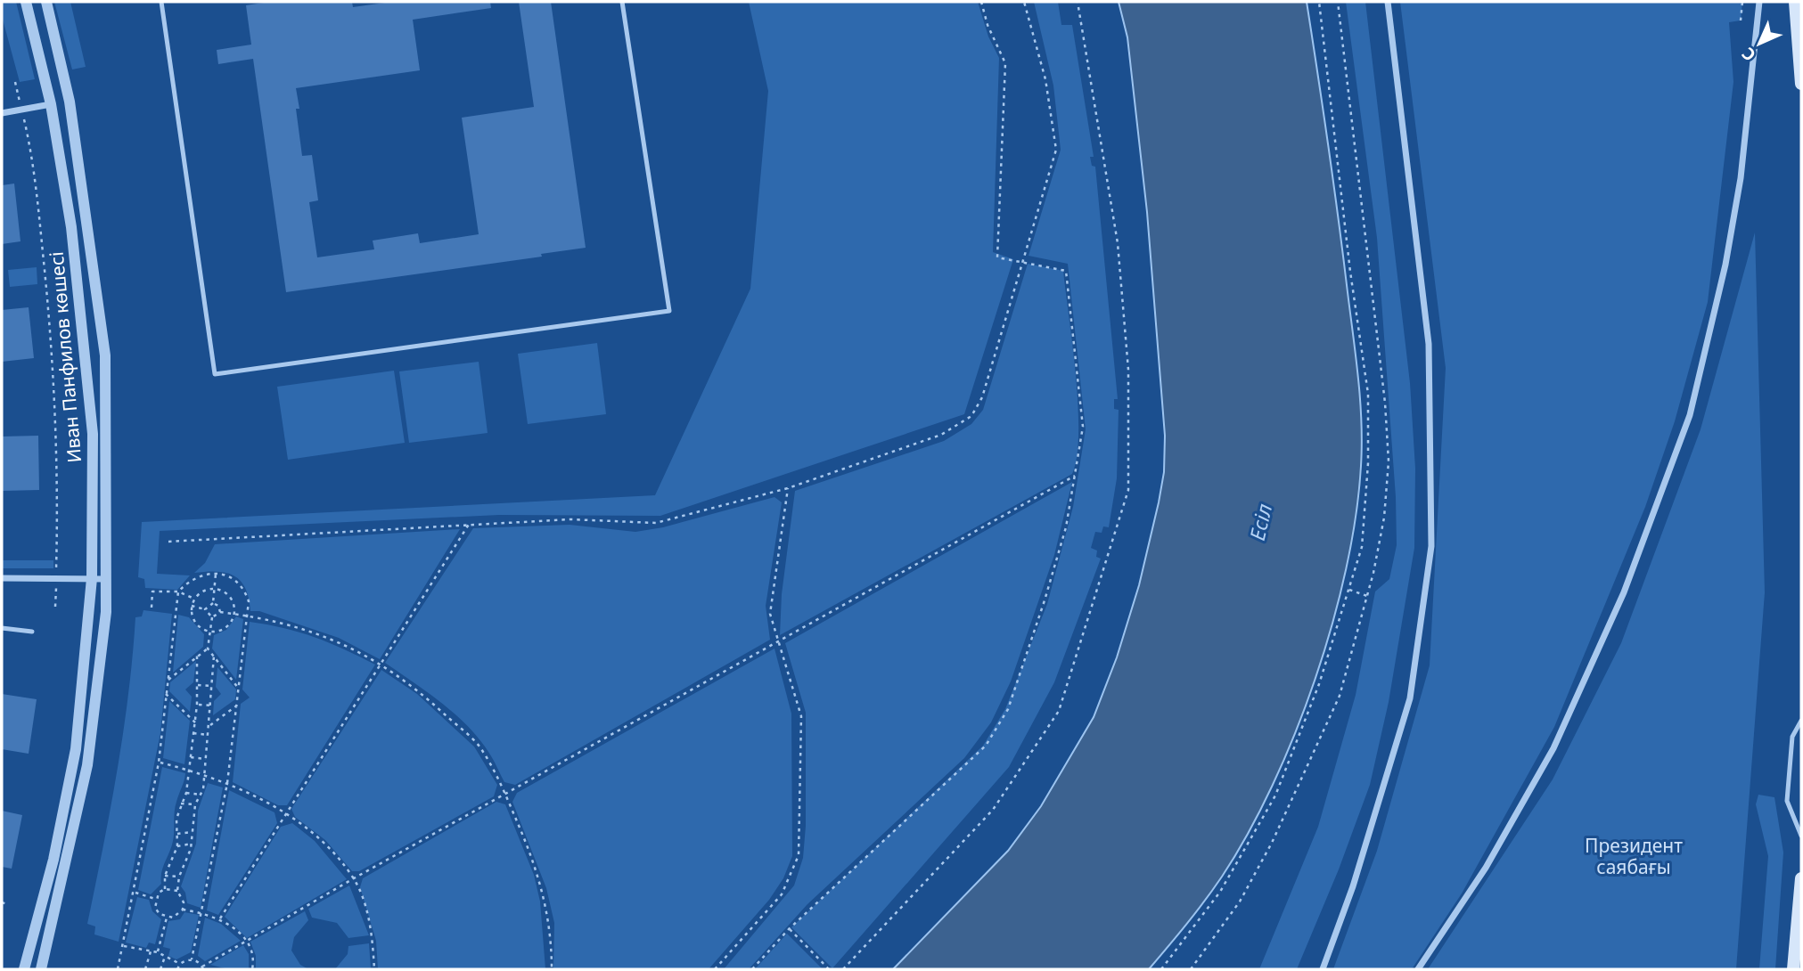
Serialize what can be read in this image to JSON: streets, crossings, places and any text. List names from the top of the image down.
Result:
{
  "streets": {
    "street": ["Иван Панфилов көшесі"]
  },
  "water": ["Есіл"],
  "parks": ["Президент саябағы"],
  "north": "bottom left"
}
